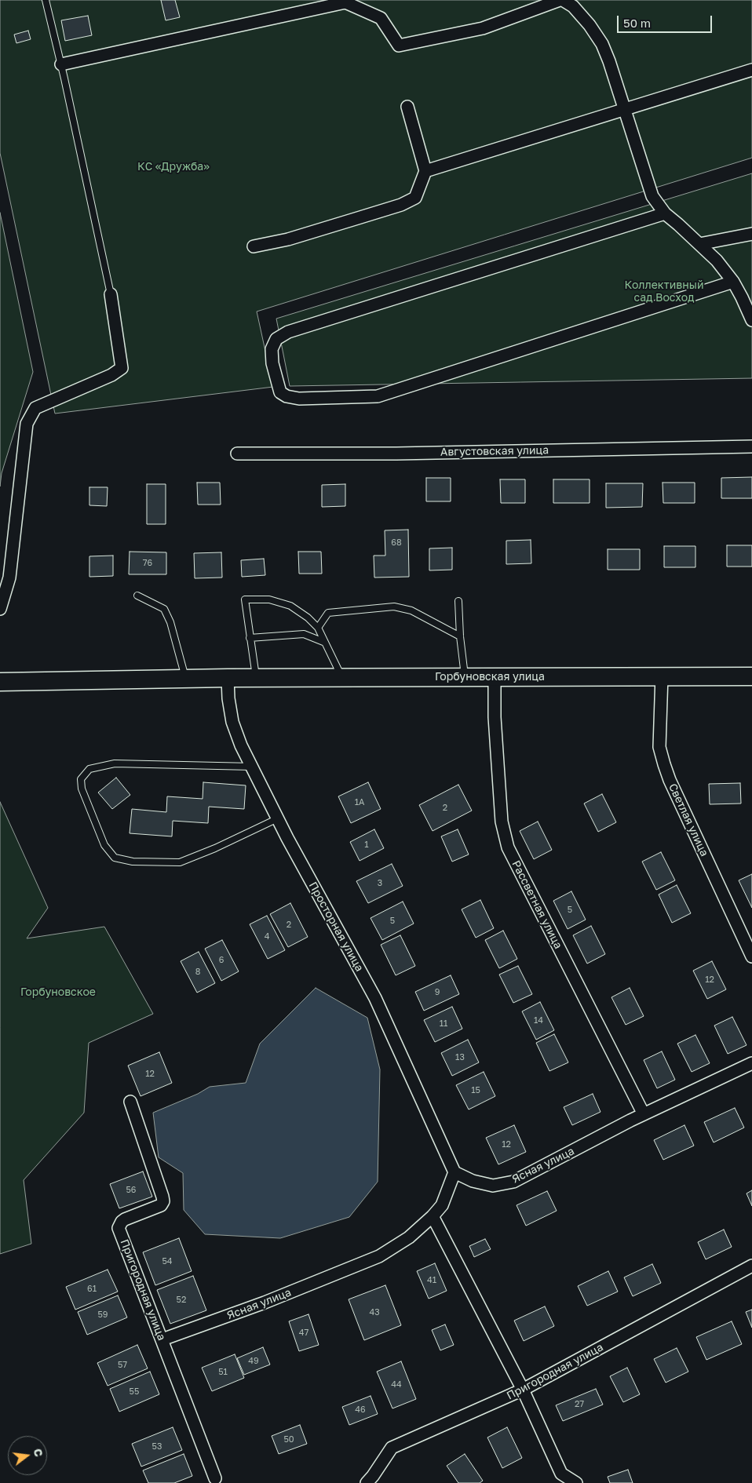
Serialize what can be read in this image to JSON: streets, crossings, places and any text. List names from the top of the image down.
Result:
{
  "streets": {
    "main road": ["Горбуновская улица"],
    "street": [
      "Августовская улица",
      "Светлая улица",
      "Рассветная улица",
      "Просторная улица",
      "Ясная улица",
      "Пригородная улица"
    ]
  },
  "crossings": [
    ["Горбуновская улица", "Светлая улица"],
    ["Горбуновская улица", "Рассветная улица"],
    ["Горбуновская улица", "Просторная улица"],
    ["Рассветная улица", "Ясная улица"],
    ["Просторная улица", "Ясная улица"],
    ["Ясная улица", "Пригородная улица"]
  ],
  "parks": ["КС «Дружба»", "Коллективный сад Восход", "Горбуновское"],
  "house_numbers": [
    "68",
    "76",
    "1А",
    "2",
    "1",
    "3",
    "5",
    "5",
    "2",
    "4",
    "6",
    "8",
    "12",
    "9",
    "14",
    "11",
    "13",
    "12",
    "15",
    "12",
    "56",
    "54",
    "41",
    "61",
    "52",
    "43",
    "59",
    "47",
    "49",
    "57",
    "51",
    "44",
    "55",
    "27",
    "46",
    "50",
    "53"
  ],
  "scale_bar": "50 m",
  "north": "right"
}
